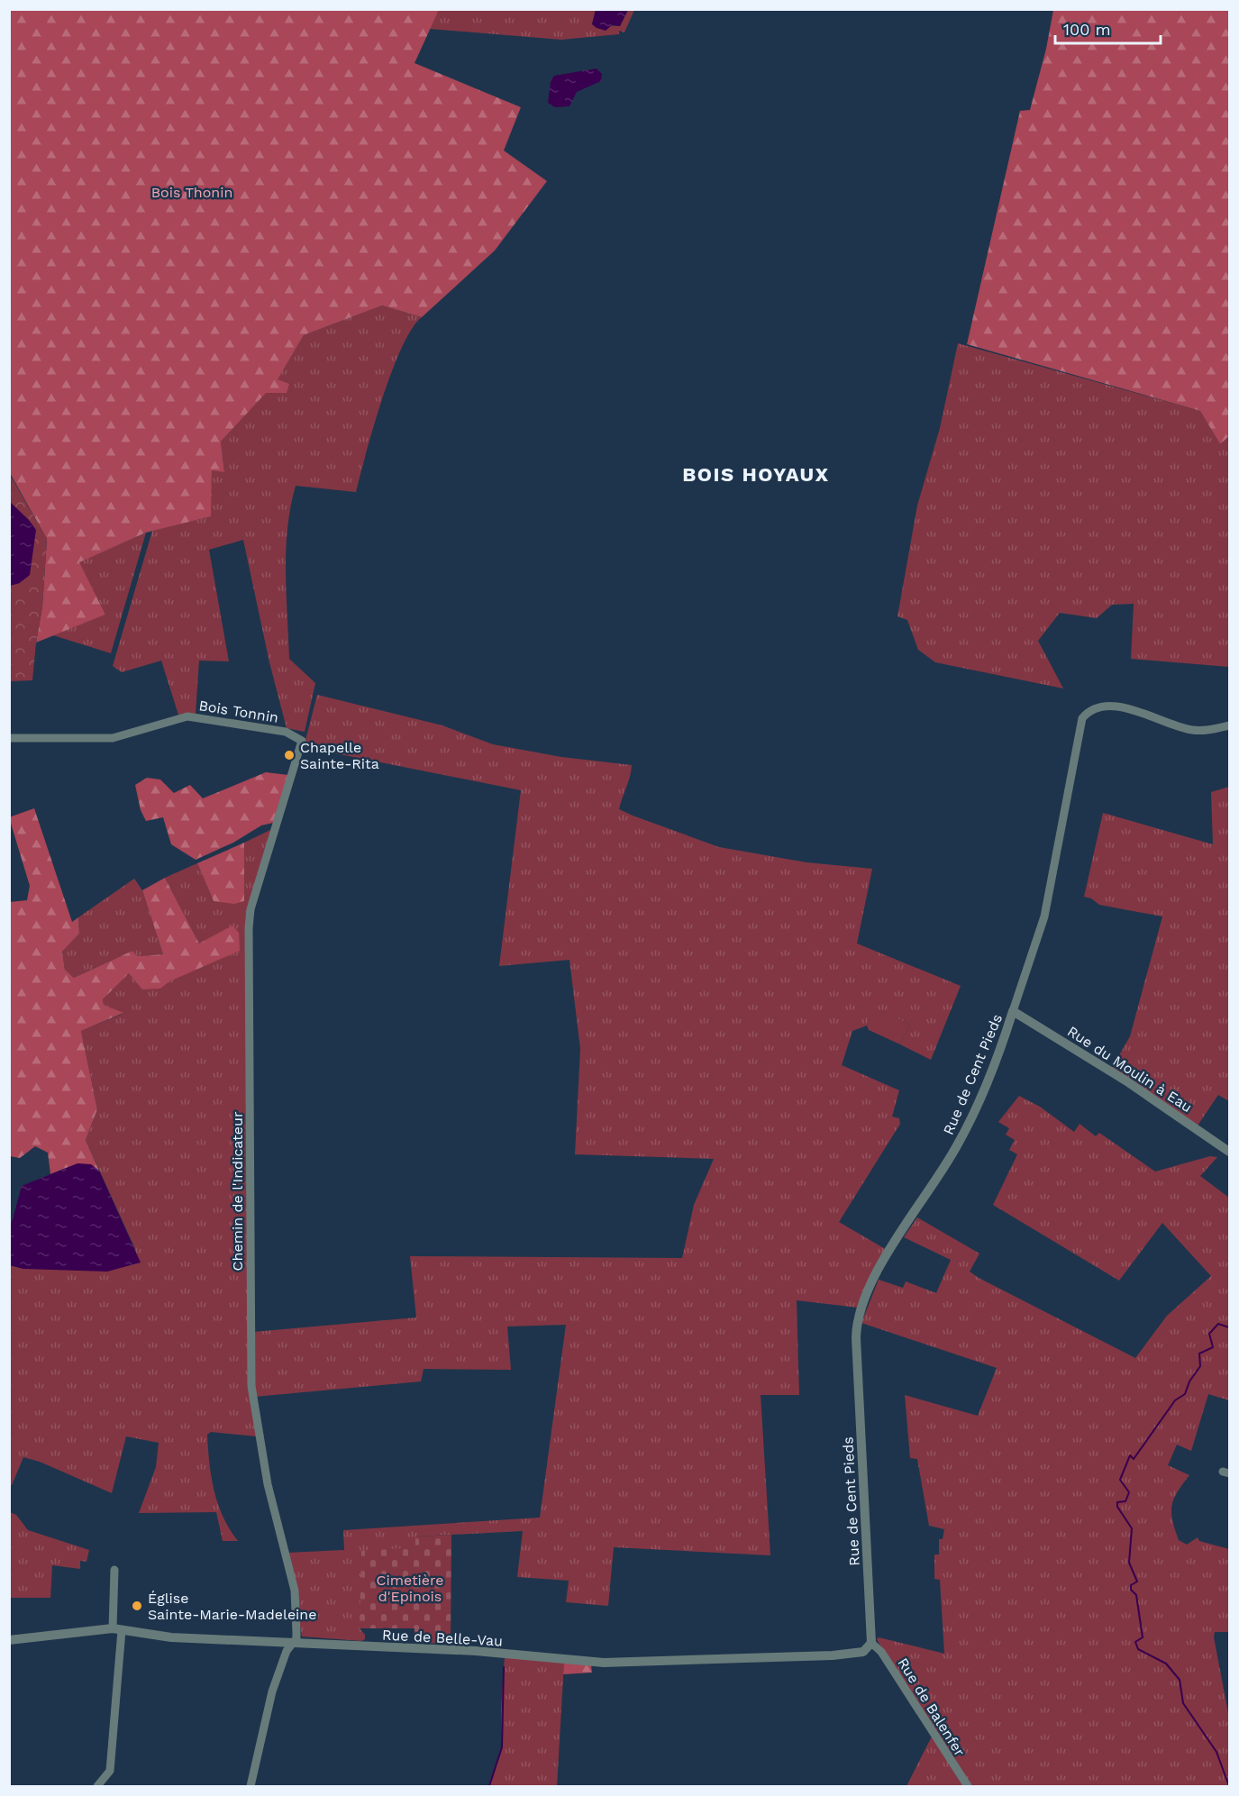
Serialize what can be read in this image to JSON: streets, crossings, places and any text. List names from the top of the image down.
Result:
{
  "streets": {
    "street": [
      "Bois Tonnin",
      "Rue du Moulin à Eau",
      "Rue de Cent Pieds",
      "Chemin de l'Indicateur",
      "Rue de Belle-Vau",
      "Rue de Balenfer"
    ]
  },
  "crossings": [
    ["Bois Tonnin", "Chemin de l'Indicateur"],
    ["Rue du Moulin à Eau", "Rue de Cent Pieds"],
    ["Rue de Cent Pieds", "Rue de Belle-Vau"],
    ["Rue de Cent Pieds", "Rue de Balenfer"],
    ["Chemin de l'Indicateur", "Rue de Belle-Vau"],
    ["Rue de Belle-Vau", "Rue de Balenfer"]
  ],
  "districts": ["BOIS HOYAUX"],
  "parks": ["Bois Thonin", "Cimetière d'Epinois"],
  "places": ["Chapelle Sainte-Rita", "Église Sainte-Marie-Madeleine"],
  "scale_bar": "100 m"
}
